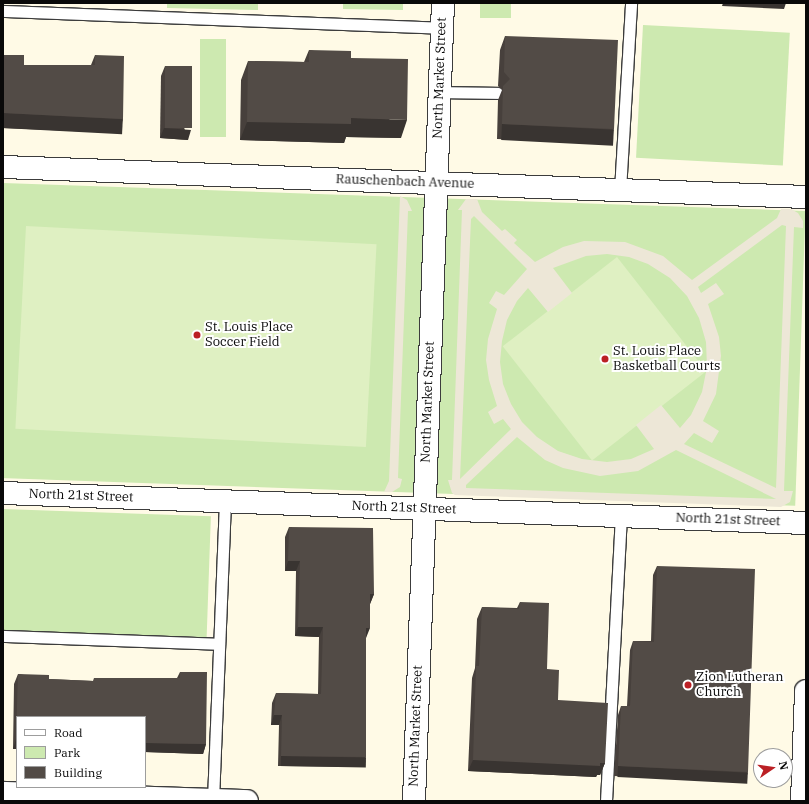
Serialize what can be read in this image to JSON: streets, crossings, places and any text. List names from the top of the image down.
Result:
{
  "streets": {
    "street": ["North Market Street", "Rauschenbach Avenue", "North 21st Street"]
  },
  "crossings": [
    ["North Market Street", "Rauschenbach Avenue"],
    ["North Market Street", "North 21st Street"]
  ],
  "places": ["St. Louis Place Soccer Field", "St. Louis Place Basketball Courts", "Zion Lutheran Church"],
  "legend": ["Road", "Park", "Building"],
  "north": "right"
}
